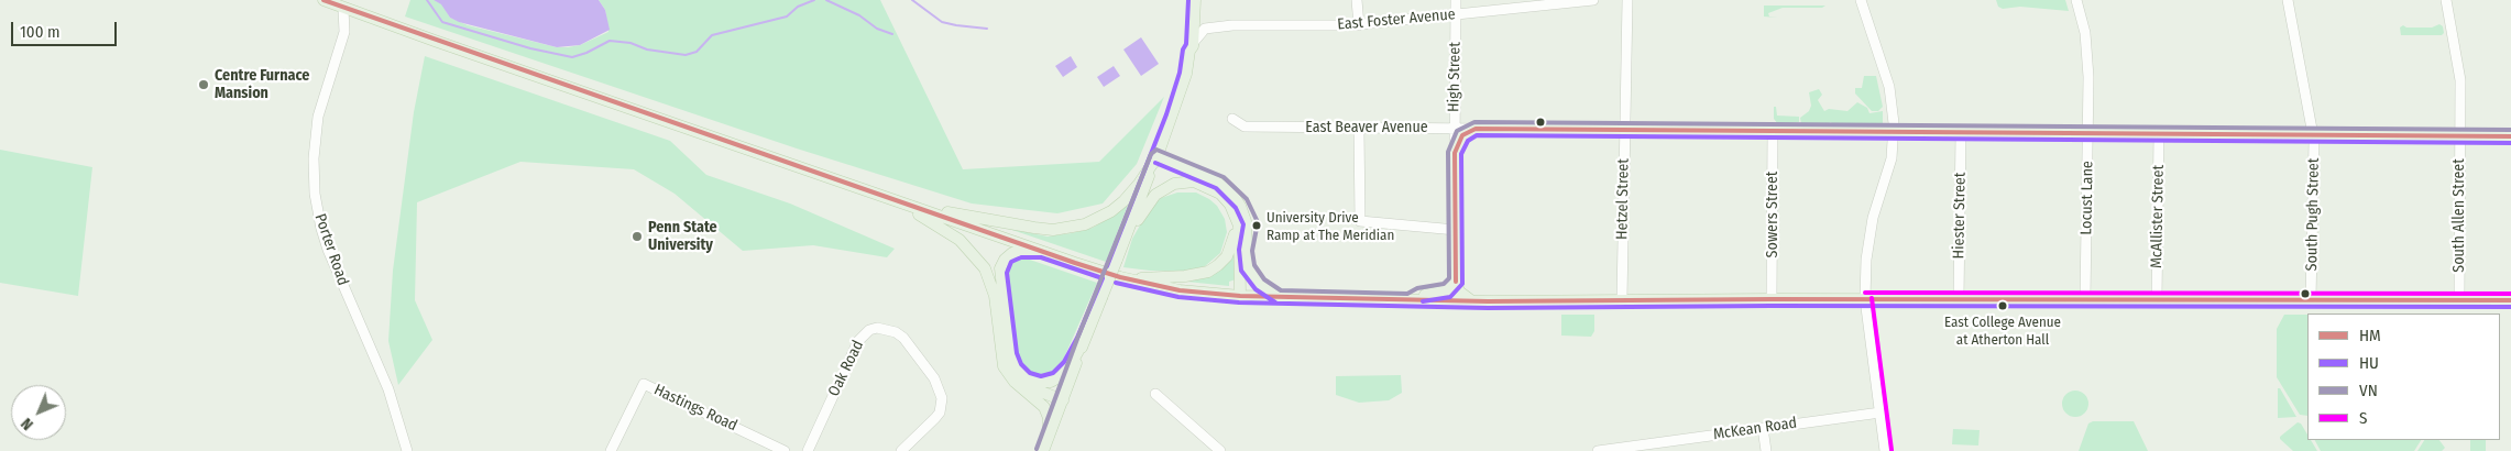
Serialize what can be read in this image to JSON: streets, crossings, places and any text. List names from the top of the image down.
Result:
{
  "streets": {
    "main road": ["High Street", "East Beaver Avenue"],
    "street": [
      "East Foster Avenue",
      "Locust Lane",
      "Hetzel Street",
      "Sowers Street",
      "South Pugh Street",
      "Hiester Street",
      "South Allen Street",
      "McAllister Street",
      "Porter Road",
      "Oak Road",
      "Hastings Road",
      "McKean Road"
    ]
  },
  "crossings": [
    ["East Foster Avenue", "High Street"],
    ["High Street", "East Beaver Avenue"],
    ["East Beaver Avenue", "Locust Lane"],
    ["East Beaver Avenue", "Hetzel Street"],
    ["East Beaver Avenue", "Sowers Street"],
    ["East Beaver Avenue", "South Pugh Street"],
    ["East Beaver Avenue", "Hiester Street"],
    ["East Beaver Avenue", "South Allen Street"],
    ["East Beaver Avenue", "McAllister Street"]
  ],
  "places": [
    "Centre Furnace Mansion",
    "University Drive Ramp at The Meridian",
    "Penn State University",
    "East College Avenue at Atherton Hall"
  ],
  "lines": [
    "transit line HM",
    "transit line HU",
    "transit line VN",
    "transit line S"
  ],
  "legend": [
    "HM",
    "HU",
    "VN",
    "S"
  ],
  "scale_bar": "100 m",
  "north": "bottom left"
}
